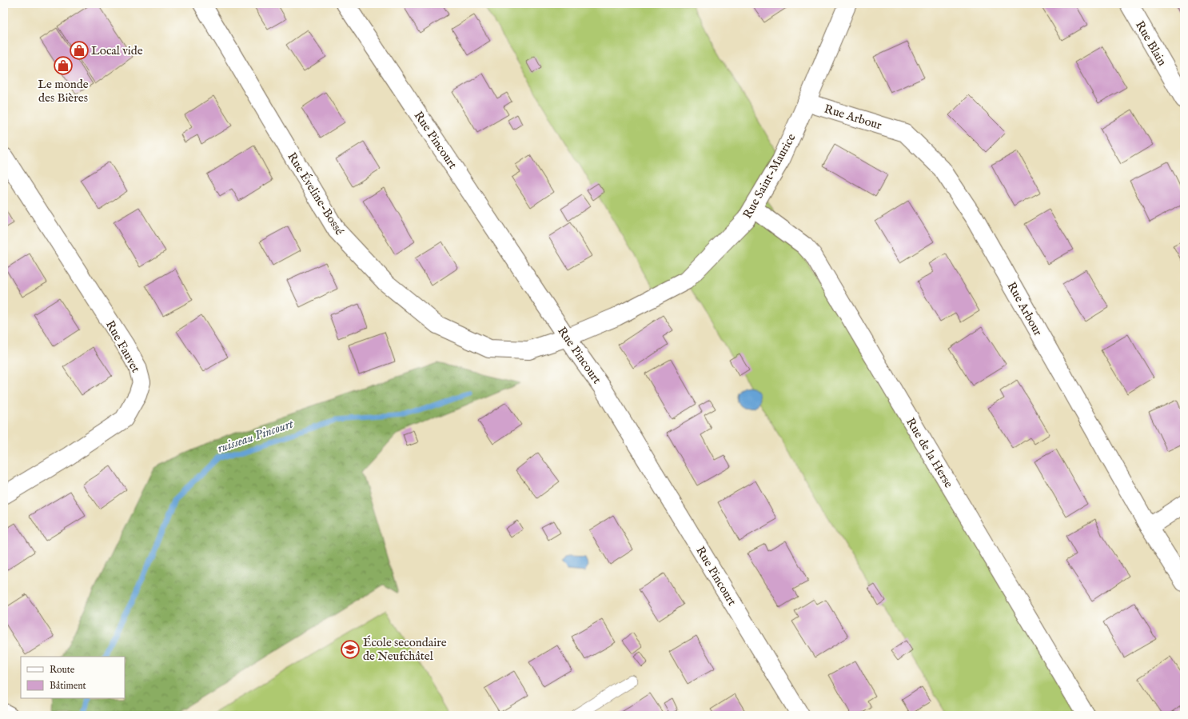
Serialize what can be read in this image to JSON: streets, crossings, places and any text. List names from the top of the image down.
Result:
{
  "streets": {
    "street": [
      "Rue Blain",
      "Rue Arbour",
      "Rue Pincourt",
      "Rue Saint-Maurice",
      "Rue Éveline-Bossé",
      "Rue Fauvet",
      "Rue de la Herse"
    ]
  },
  "crossings": [
    ["Rue Arbour", "Rue Saint-Maurice"],
    ["Rue Pincourt", "Rue Saint-Maurice"],
    ["Rue Pincourt", "Rue Éveline-Bossé"],
    ["Rue Saint-Maurice", "Rue Éveline-Bossé"],
    ["Rue Saint-Maurice", "Rue de la Herse"]
  ],
  "water": ["ruisseau Pincourt"],
  "places": {
    "shop": ["Local vide", "Le monde des Bières"],
    "school or university": ["École secondaire de Neufchâtel"]
  },
  "legend": ["Route", "Bâtiment"]
}
